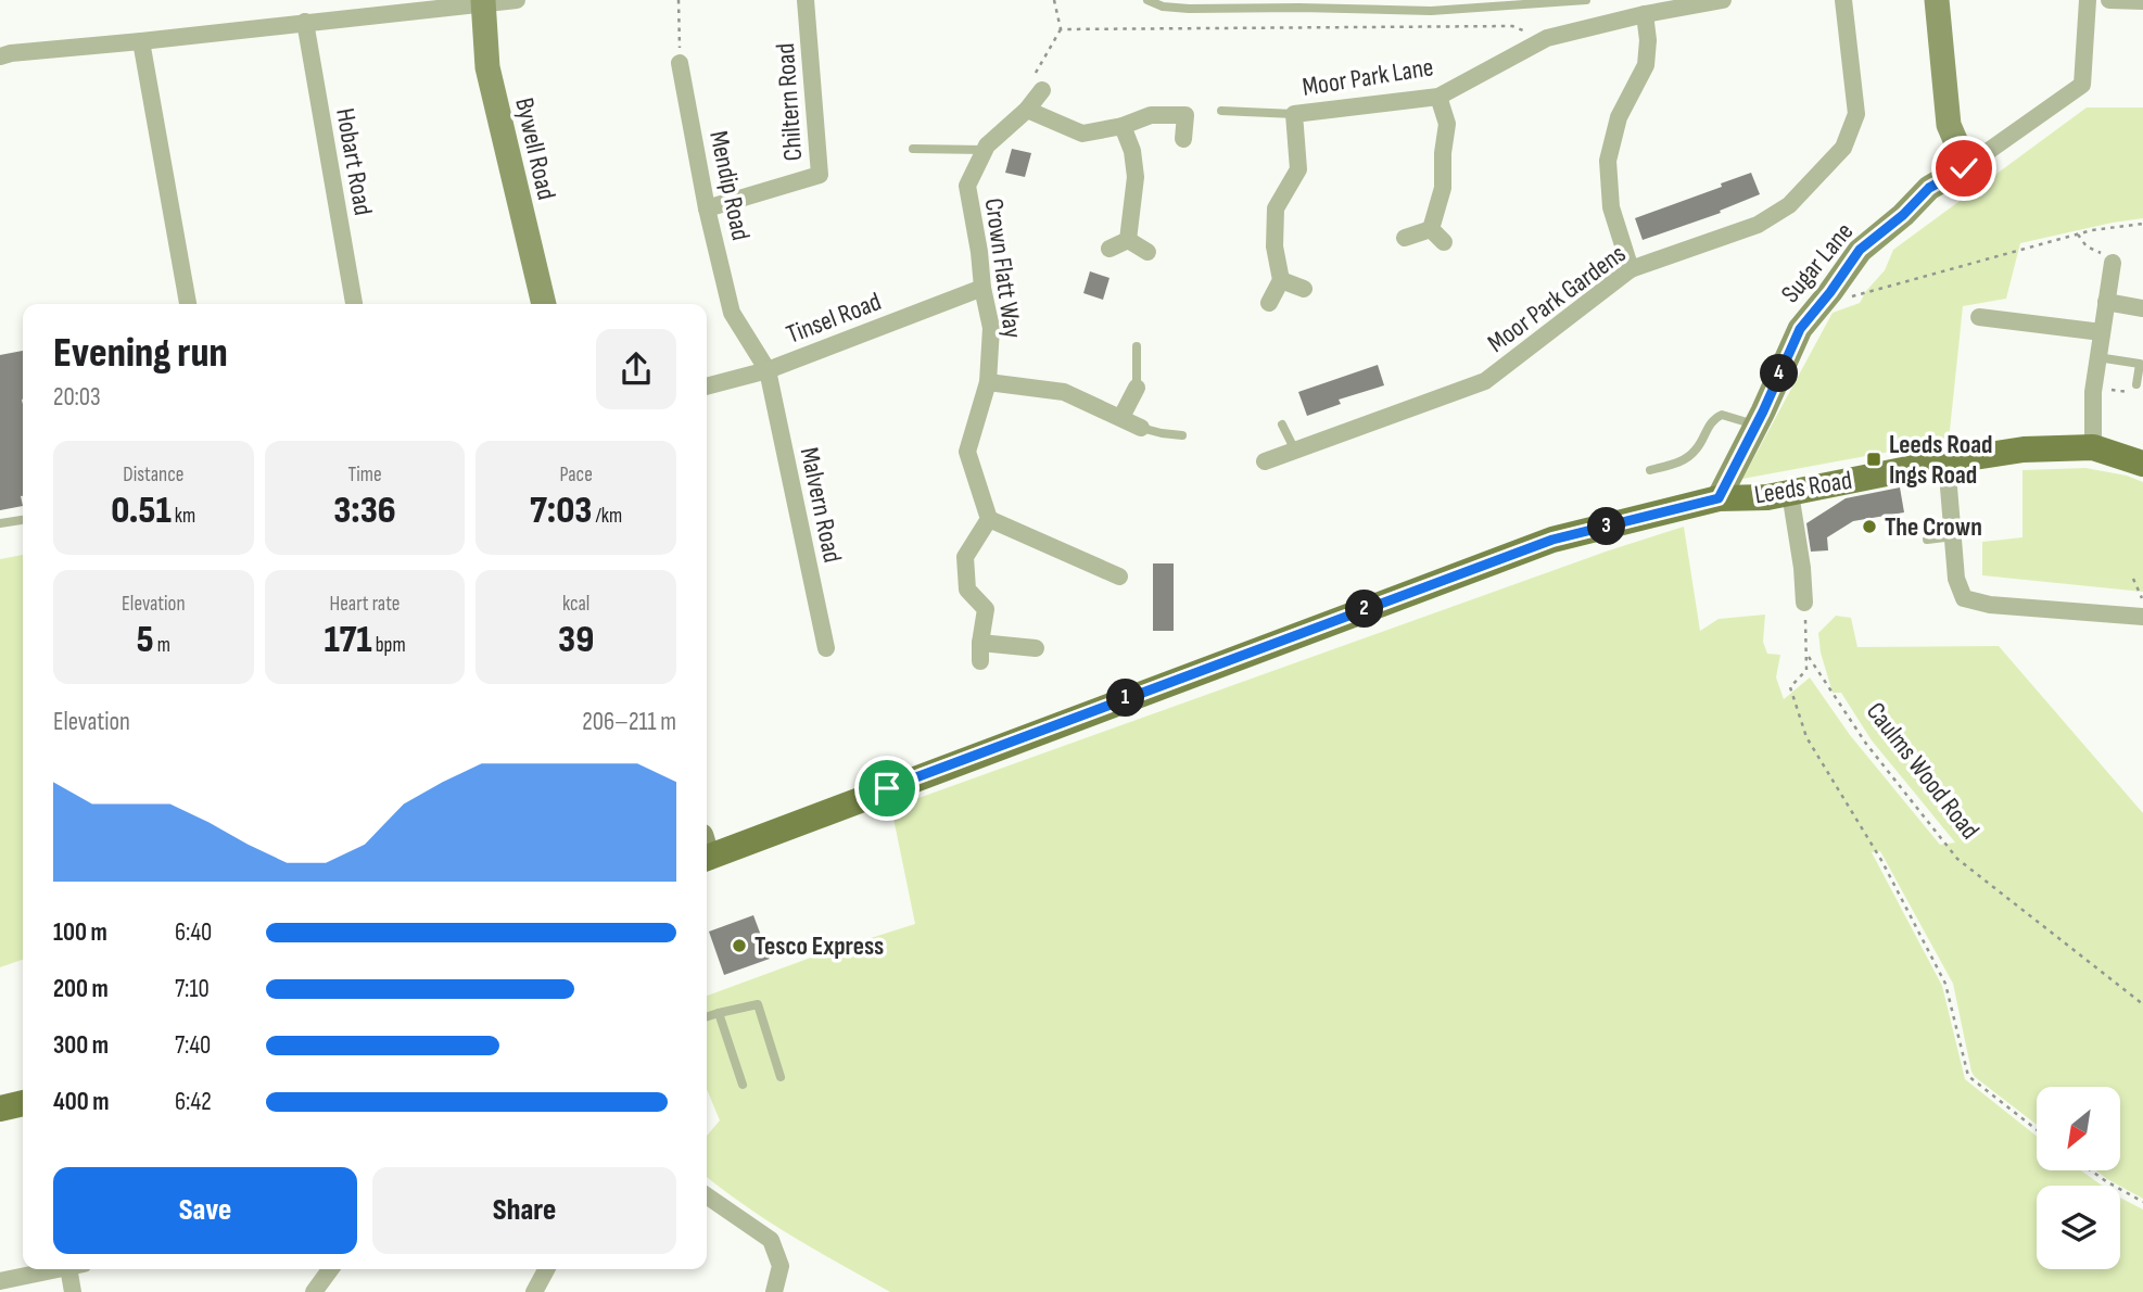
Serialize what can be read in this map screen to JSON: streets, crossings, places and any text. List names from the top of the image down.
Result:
{
  "streets": {
    "main road": ["Leeds Road"],
    "street": [
      "Moor Park Lane",
      "Chiltern Road",
      "Bywell Road",
      "Hobart Road",
      "Mendip Road",
      "Sugar Lane",
      "Crown Flatt Way",
      "Moor Park Gardens",
      "Tinsel Road",
      "Malvern Road"
    ],
    "path": ["Caulms Wood Road"]
  },
  "crossings": [
    ["Chiltern Road", "Mendip Road"],
    ["Mendip Road", "Tinsel Road"],
    ["Mendip Road", "Malvern Road"],
    ["Sugar Lane", "Leeds Road"],
    ["Crown Flatt Way", "Tinsel Road"],
    ["Tinsel Road", "Malvern Road"]
  ],
  "places": {
    "transit": ["Leeds Road Ings Road"],
    "other": ["The Crown", "Tesco Express"]
  },
  "north": "bottom left",
  "page": {
    "heading": ["Evening run", "20:03"],
    "pins": [
      "4",
      "3",
      "2",
      "1"
    ],
    "stats": [
      ["Distance", "0.51 km"],
      ["Time", "3:36"],
      ["Pace", "7:03 /km"],
      ["Elevation", "5 m"],
      ["Heart rate", "171 bpm"],
      ["kcal", "39"]
    ],
    "chart": ["Elevation", "206–211 m"],
    "list": [
      {
        "name": "100 m",
        "note": "6:40"
      },
      {
        "name": "200 m",
        "note": "7:10"
      },
      {
        "name": "300 m",
        "note": "7:40"
      },
      {
        "name": "400 m",
        "note": "6:42"
      }
    ],
    "buttons": ["Save", "Share"]
  }
}
